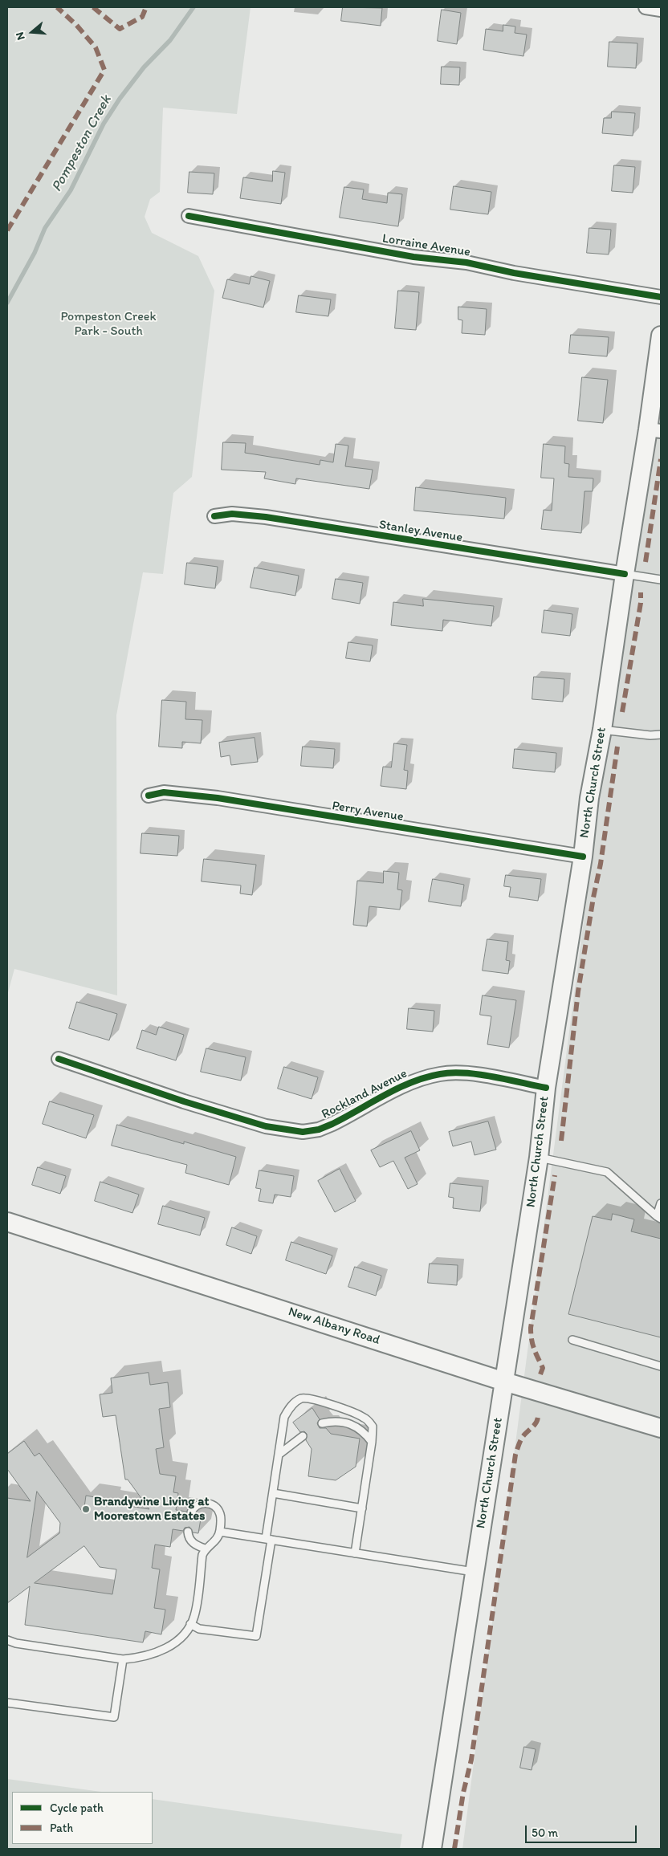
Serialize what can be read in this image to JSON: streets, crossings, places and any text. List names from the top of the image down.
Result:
{
  "streets": {
    "main road": ["North Church Street", "New Albany Road"],
    "street": [
      "Lorraine Avenue",
      "Stanley Avenue",
      "Perry Avenue",
      "Rockland Avenue"
    ]
  },
  "crossings": [
    ["Stanley Avenue", "North Church Street"],
    ["North Church Street", "Perry Avenue"],
    ["North Church Street", "Rockland Avenue"],
    ["North Church Street", "New Albany Road"]
  ],
  "water": ["Pompeston Creek"],
  "parks": ["Pompeston Creek Park - South"],
  "places": ["Brandywine Living at Moorestown Estates"],
  "legend": ["Cycle path", "Path"],
  "scale_bar": "50 m",
  "north": "left"
}
